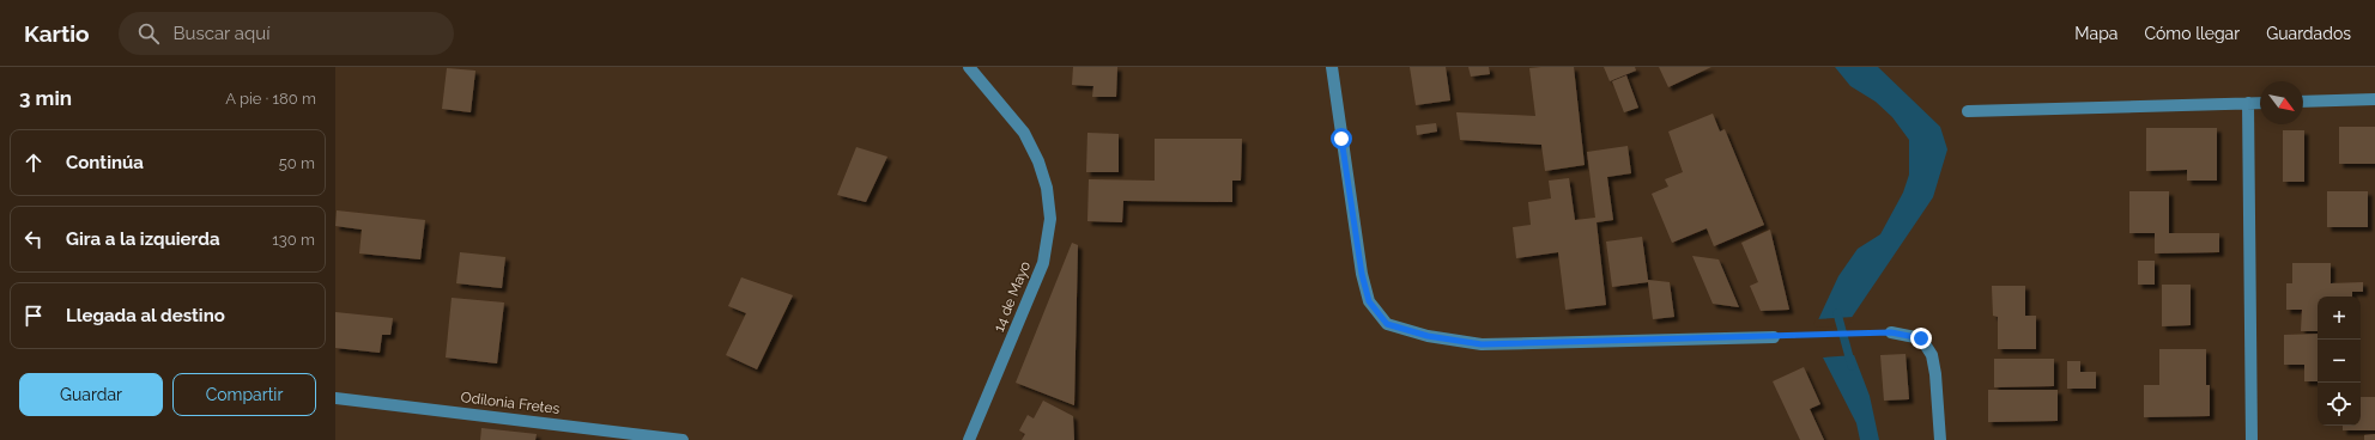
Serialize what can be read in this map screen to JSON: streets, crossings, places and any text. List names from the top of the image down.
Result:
{
  "streets": {
    "street": ["14 de Mayo", "Odilonia Fretes"]
  },
  "north": "bottom right",
  "page": {
    "header": "Kartio",
    "search": "Buscar aquí",
    "nav": ["Mapa", "Cómo llegar", "Guardados"],
    "heading": ["3 min", "A pie · 180 m"],
    "list": [
      ["Continúa", "50 m"],
      ["Gira a la izquierda", "130 m"],
      "Llegada al destino"
    ],
    "map_buttons": ["+", "−"],
    "buttons": ["Guardar", "Compartir"]
  }
}
